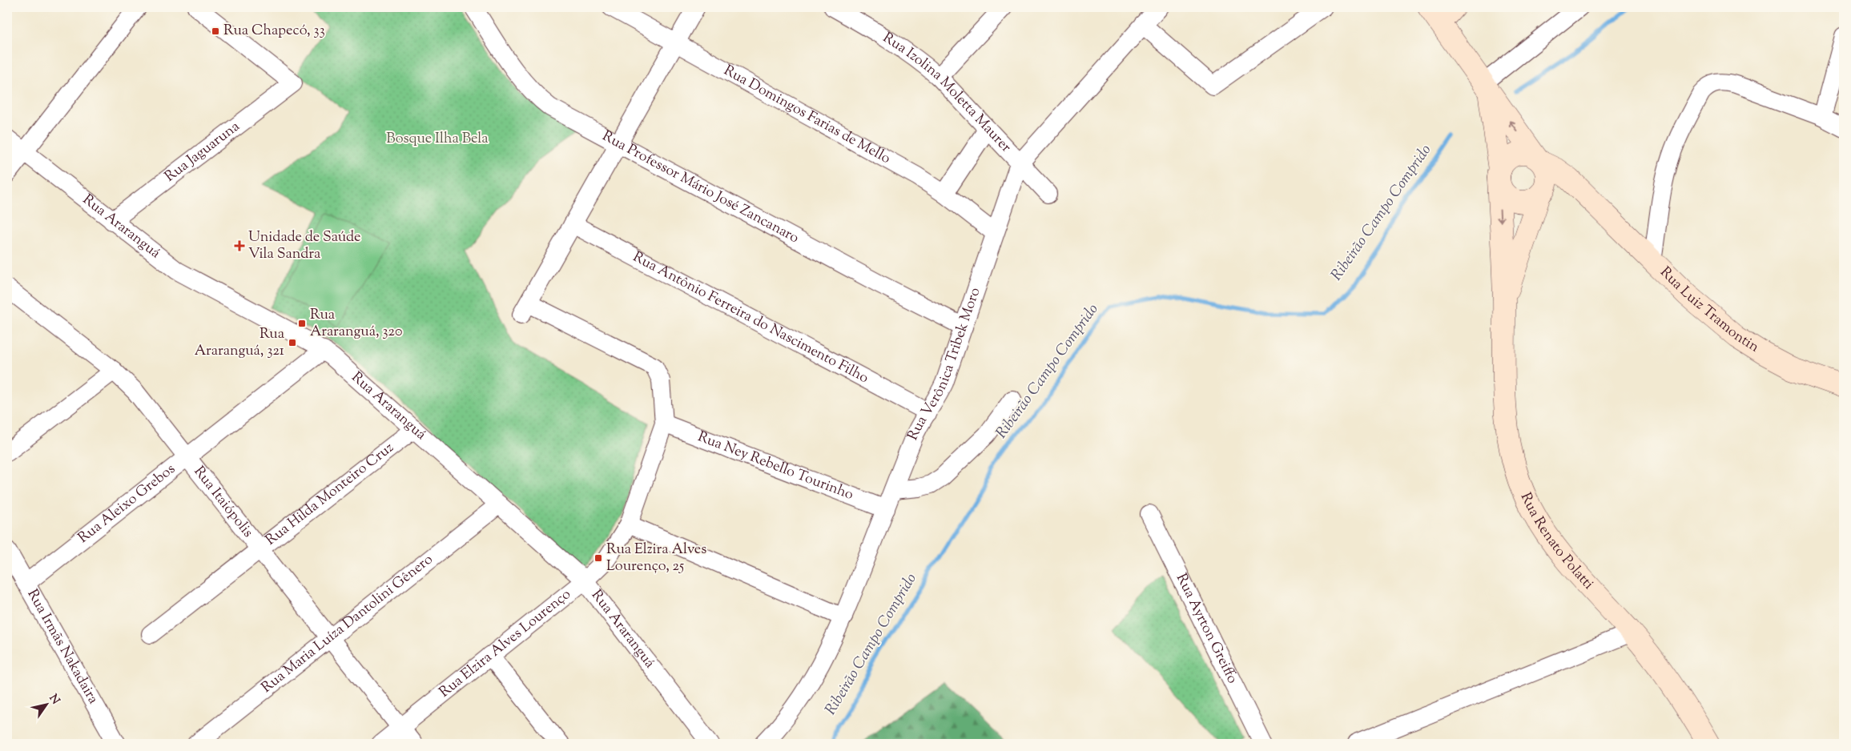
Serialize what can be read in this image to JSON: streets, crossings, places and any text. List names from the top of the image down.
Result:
{
  "streets": {
    "main road": ["Rua Luiz Tramontin", "Rua Renato Polatti"],
    "street": [
      "Rua Izolina Moletta Maurer",
      "Rua Domingos Farias de Mello",
      "Rua Jaguaruna",
      "Rua Professor Mário José Zancanaro",
      "Rua Araranguá",
      "Rua Antônio Ferreira do Nascimento Filho",
      "Rua Verônica Tribek Moro",
      "Rua Ney Rebello Tourinho",
      "Rua Hilda Monteiro Cruz",
      "Rua Itaiópolis",
      "Rua Aleixo Grebos",
      "Rua Maria Luíza Dantolini Gênero",
      "Rua Ayrton Greiffo",
      "Rua Elzira Alves Lourenço",
      "Rua Irmãs Nakadaira"
    ]
  },
  "crossings": [
    ["Rua Izolina Moletta Maurer", "Rua Verônica Tribek Moro"],
    ["Rua Domingos Farias de Mello", "Rua Verônica Tribek Moro"],
    ["Rua Jaguaruna", "Rua Araranguá"],
    ["Rua Professor Mário José Zancanaro", "Rua Verônica Tribek Moro"],
    ["Rua Araranguá", "Rua Hilda Monteiro Cruz"],
    ["Rua Araranguá", "Rua Aleixo Grebos"],
    ["Rua Araranguá", "Rua Maria Luíza Dantolini Gênero"],
    ["Rua Araranguá", "Rua Elzira Alves Lourenço"],
    ["Rua Luiz Tramontin", "Rua Renato Polatti"],
    ["Rua Antônio Ferreira do Nascimento Filho", "Rua Verônica Tribek Moro"],
    ["Rua Verônica Tribek Moro", "Rua Ney Rebello Tourinho"],
    ["Rua Ney Rebello Tourinho", "Rua Elzira Alves Lourenço"],
    ["Rua Hilda Monteiro Cruz", "Rua Itaiópolis"],
    ["Rua Itaiópolis", "Rua Aleixo Grebos"],
    ["Rua Itaiópolis", "Rua Maria Luíza Dantolini Gênero"],
    ["Rua Itaiópolis", "Rua Elzira Alves Lourenço"],
    ["Rua Aleixo Grebos", "Rua Irmãs Nakadaira"]
  ],
  "water": ["Ribeirão Campo Comprido"],
  "parks": ["Bosque Ilha Bela"],
  "places": {
    "transit": [
      "Rua Chapecó, 33",
      "Rua Araranguá, 320",
      "Rua Araranguá, 321",
      "Rua Elzira Alves Lourenço, 25"
    ],
    "health": ["Unidade de Saúde Vila Sandra"]
  },
  "north": "top right"
}
